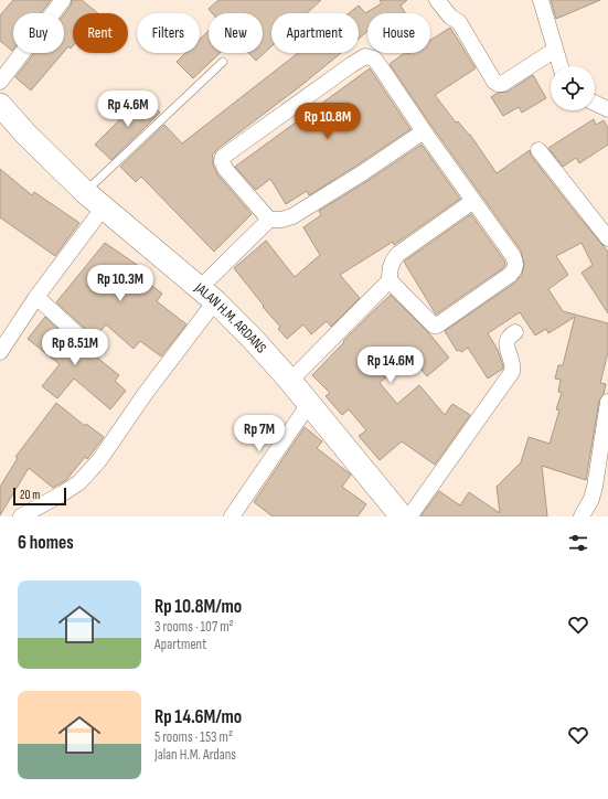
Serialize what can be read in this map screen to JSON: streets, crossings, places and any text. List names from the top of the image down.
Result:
{
  "streets": {
    "street": ["JALAN H.M. ARDANS"]
  },
  "scale_bar": "20 m",
  "page": {
    "chip": [
      "Buy",
      "Rent",
      "Filters",
      "New",
      "Apartment",
      "House"
    ],
    "price": [
      "Rp 4.6M",
      "Rp 10.8M",
      "Rp 10.3M",
      "Rp 8.51M",
      "Rp 14.6M",
      "Rp 7M"
    ],
    "scale": "20 m",
    "heading": "6 homes",
    "list": [
      {
        "name": "Rp 10.8M/mo",
        "note": "3 rooms · 107 m² · Apartment"
      },
      {
        "name": "Rp 14.6M/mo",
        "note": "5 rooms · 153 m² · Jalan H.M. Ardans"
      }
    ]
  }
}
